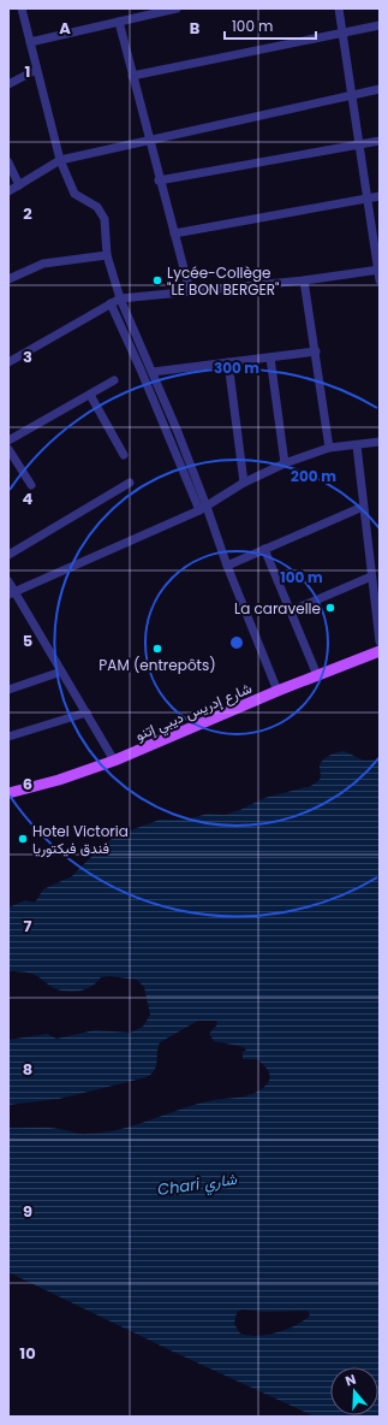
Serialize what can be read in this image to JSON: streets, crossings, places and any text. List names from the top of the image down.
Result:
{
  "streets": {
    "main road": ["شارع إدريس ديبي إتنو"]
  },
  "water": ["Chari شاري"],
  "places": [
    "Lycée-Collège \"LE BON BERGER\"",
    "La caravelle",
    "PAM (entrepôts)",
    "Hotel Victoria فندق فيكتوريا"
  ],
  "scale_bar": "100 m",
  "north": "top",
  "grid": {
    "columns": ["A", "B"],
    "rows": [
      "1",
      "2",
      "3",
      "4",
      "5",
      "6",
      "7",
      "8",
      "9",
      "10"
    ]
  },
  "rings": ["300 m", "200 m", "100 m"]
}
